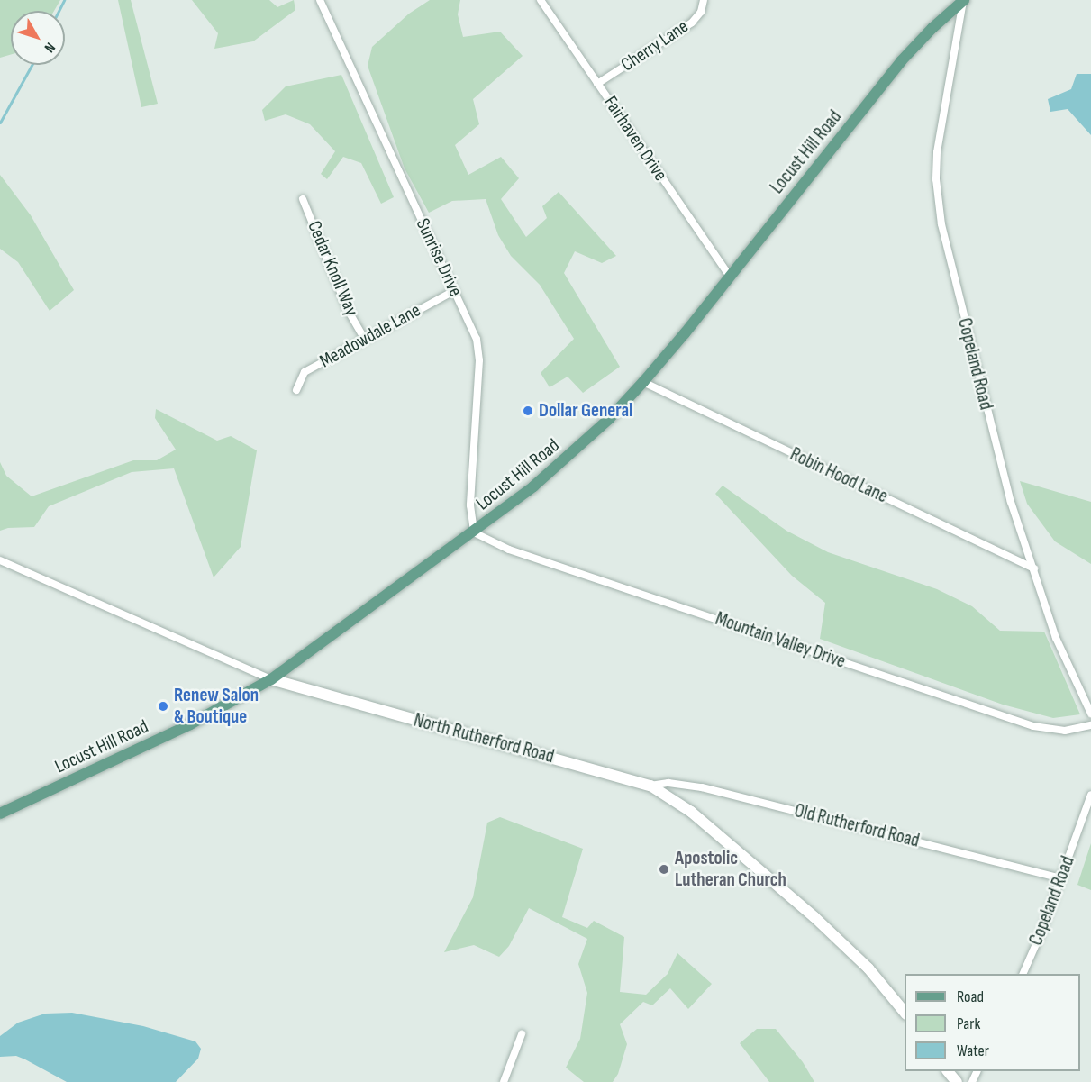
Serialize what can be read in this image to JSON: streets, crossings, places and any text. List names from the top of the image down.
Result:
{
  "streets": {
    "main road": ["Locust Hill Road"],
    "street": [
      "Cherry Lane",
      "Fairhaven Drive",
      "Sunrise Drive",
      "Cedar Knoll Way",
      "Meadowdale Lane",
      "Copeland Road",
      "Robin Hood Lane",
      "Mountain Valley Drive",
      "North Rutherford Road",
      "Old Rutherford Road"
    ]
  },
  "crossings": [
    ["Cherry Lane", "Fairhaven Drive"],
    ["Fairhaven Drive", "Locust Hill Road"],
    ["Locust Hill Road", "Sunrise Drive"],
    ["Locust Hill Road", "Copeland Road"],
    ["Locust Hill Road", "Robin Hood Lane"],
    ["Locust Hill Road", "Mountain Valley Drive"],
    ["Locust Hill Road", "North Rutherford Road"],
    ["Sunrise Drive", "Meadowdale Lane"],
    ["Sunrise Drive", "Mountain Valley Drive"],
    ["Cedar Knoll Way", "Meadowdale Lane"],
    ["Copeland Road", "Robin Hood Lane"],
    ["Copeland Road", "Old Rutherford Road"],
    ["North Rutherford Road", "Old Rutherford Road"]
  ],
  "places": ["Dollar General", "Renew Salon & Boutique", "Apostolic Lutheran Church"],
  "legend": ["Road", "Park", "Water"],
  "north": "bottom right"
}
